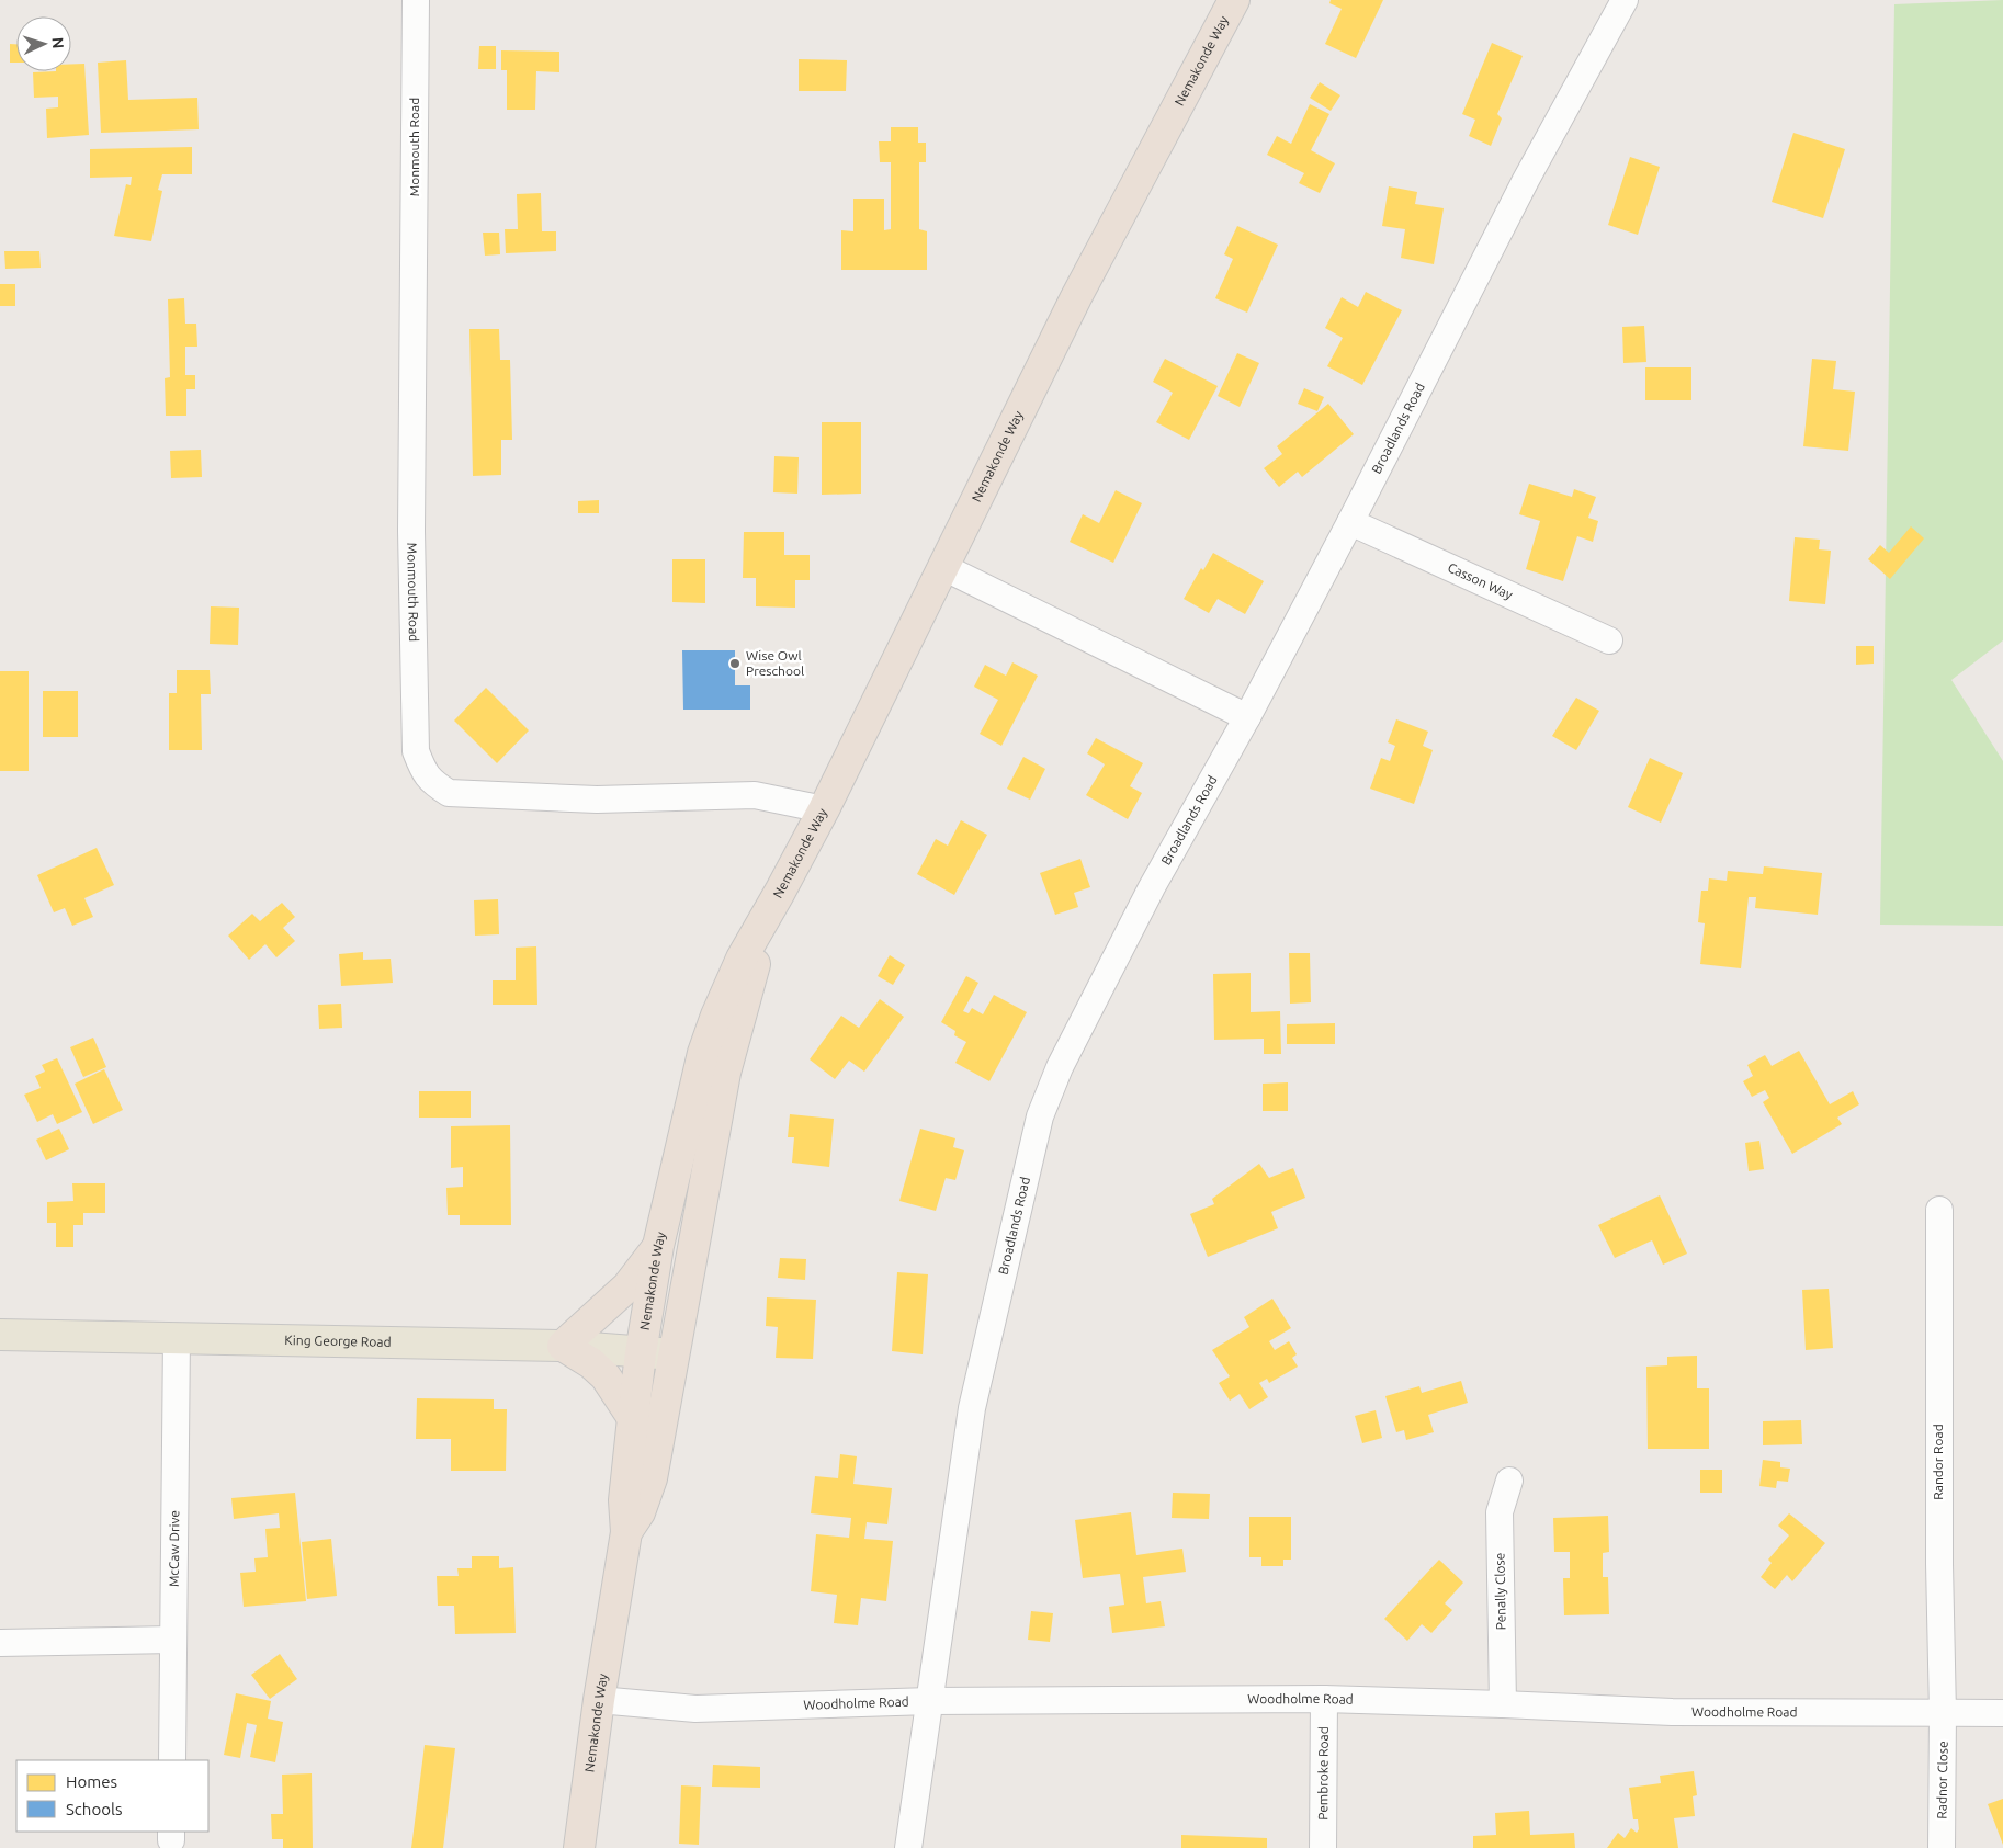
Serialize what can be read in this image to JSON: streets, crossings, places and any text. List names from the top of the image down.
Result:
{
  "streets": {
    "highway": ["Nemakonde Way"],
    "main road": ["King George Road"],
    "street": [
      "Monmouth Road",
      "Broadlands Road",
      "Casson Way",
      "Randor Road",
      "McCaw Drive",
      "Penally Close",
      "Woodholme Road",
      "Pembroke Road",
      "Radnor Close"
    ]
  },
  "crossings": [
    ["Nemakonde Way", "Monmouth Road"],
    ["Nemakonde Way", "King George Road"],
    ["Nemakonde Way", "Woodholme Road"],
    ["Broadlands Road", "Casson Way"],
    ["Broadlands Road", "Woodholme Road"],
    ["King George Road", "McCaw Drive"],
    ["Randor Road", "Woodholme Road"],
    ["Randor Road", "Radnor Close"],
    ["Penally Close", "Woodholme Road"],
    ["Woodholme Road", "Pembroke Road"],
    ["Woodholme Road", "Radnor Close"]
  ],
  "places": ["Wise Owl Preschool"],
  "legend": ["Homes", "Schools"],
  "north": "right"
}
